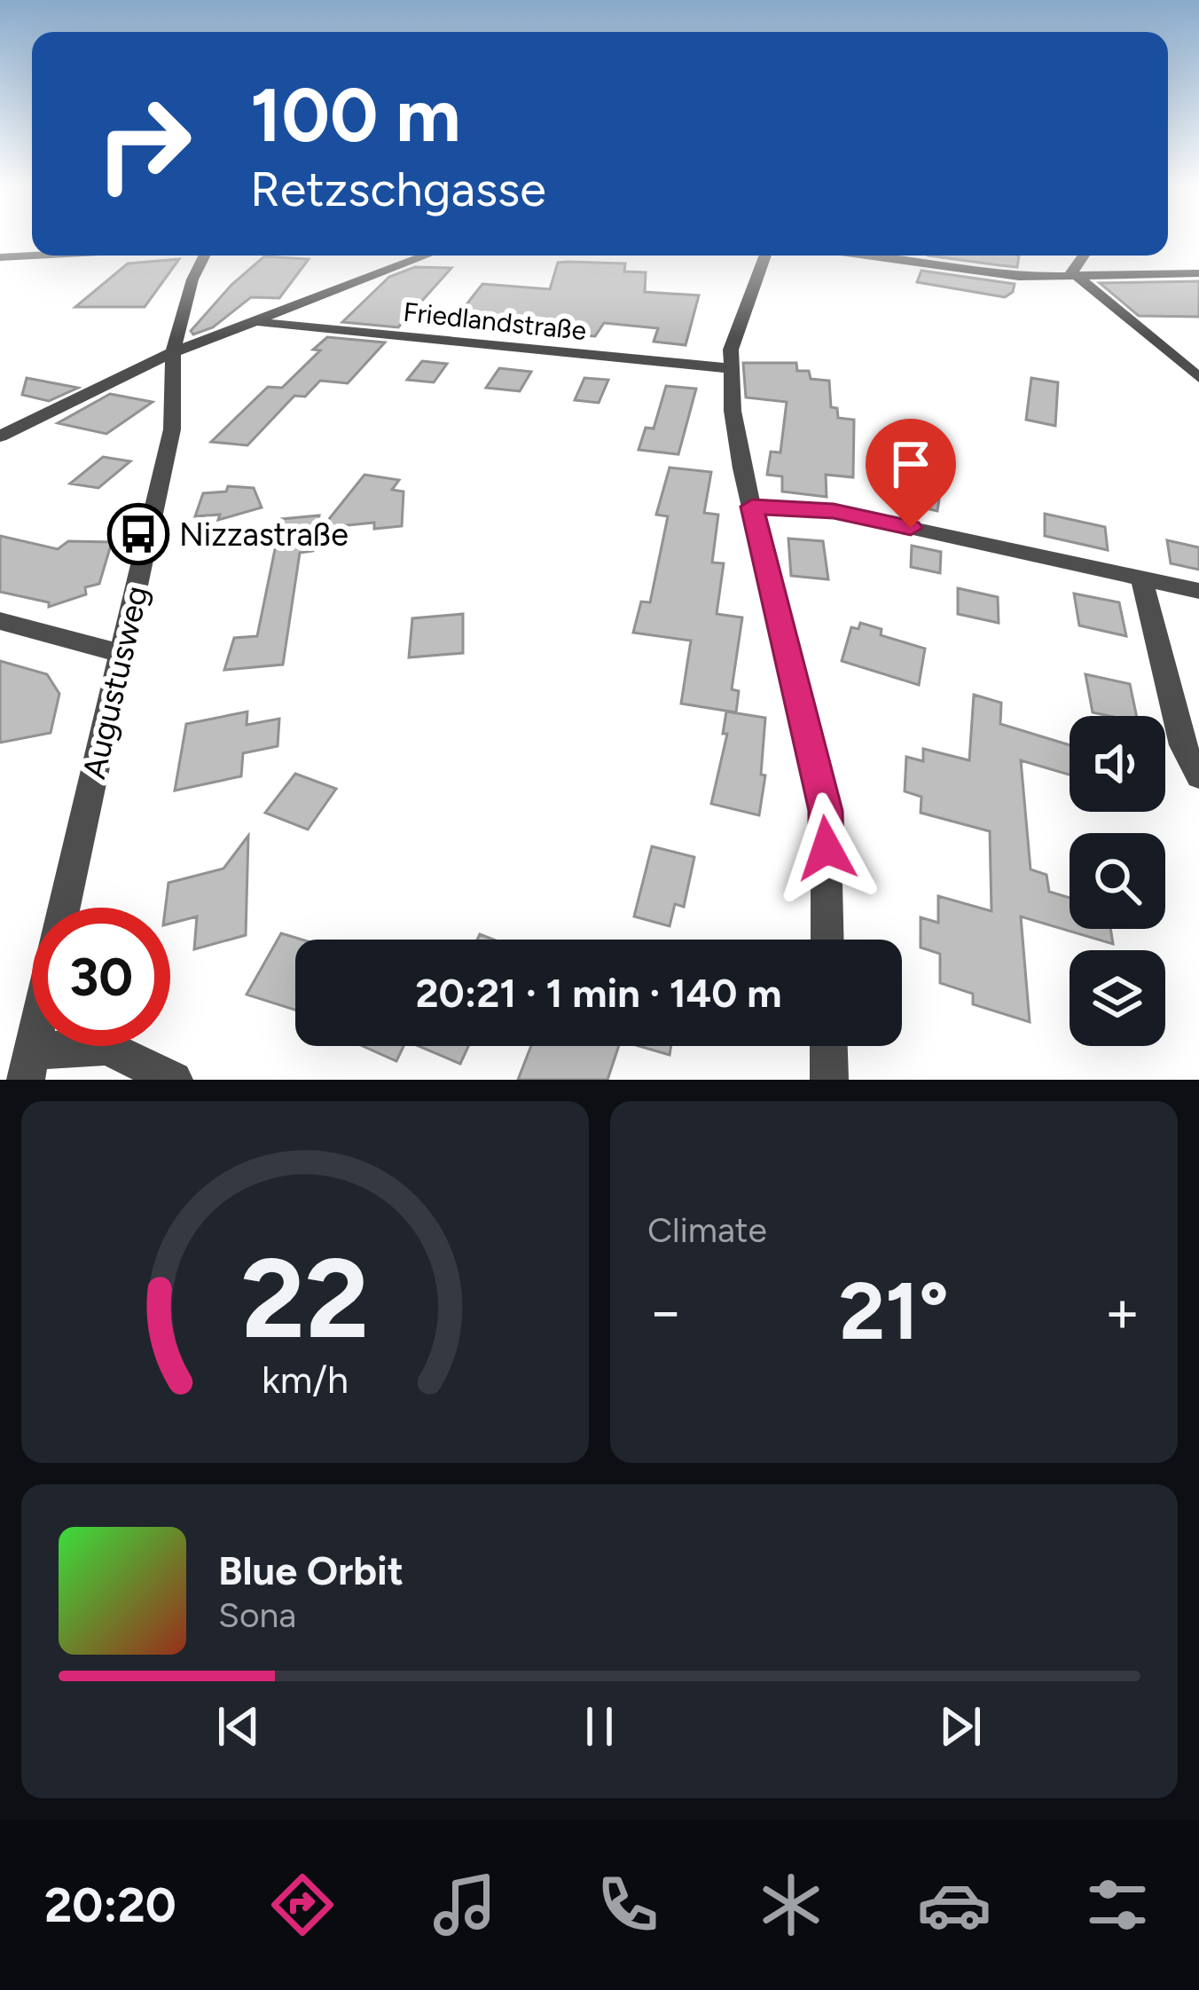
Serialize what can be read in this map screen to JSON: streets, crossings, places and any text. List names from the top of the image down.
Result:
{
  "streets": {
    "street": ["Friedlandstraße", "Augustusweg"]
  },
  "places": {
    "bus stop": ["Nizzastraße"]
  },
  "page": {
    "turn": ["100 m", "Retzschgasse"],
    "limit": "30",
    "trip": "20:21 · 1 min · 140 m",
    "tile": "Climate",
    "heat": ["−", "21°", "+"],
    "song": ["Blue Orbit", "Sona"],
    "tabs": "20:20",
    "gauge": ["22", "km/h"]
  }
}
